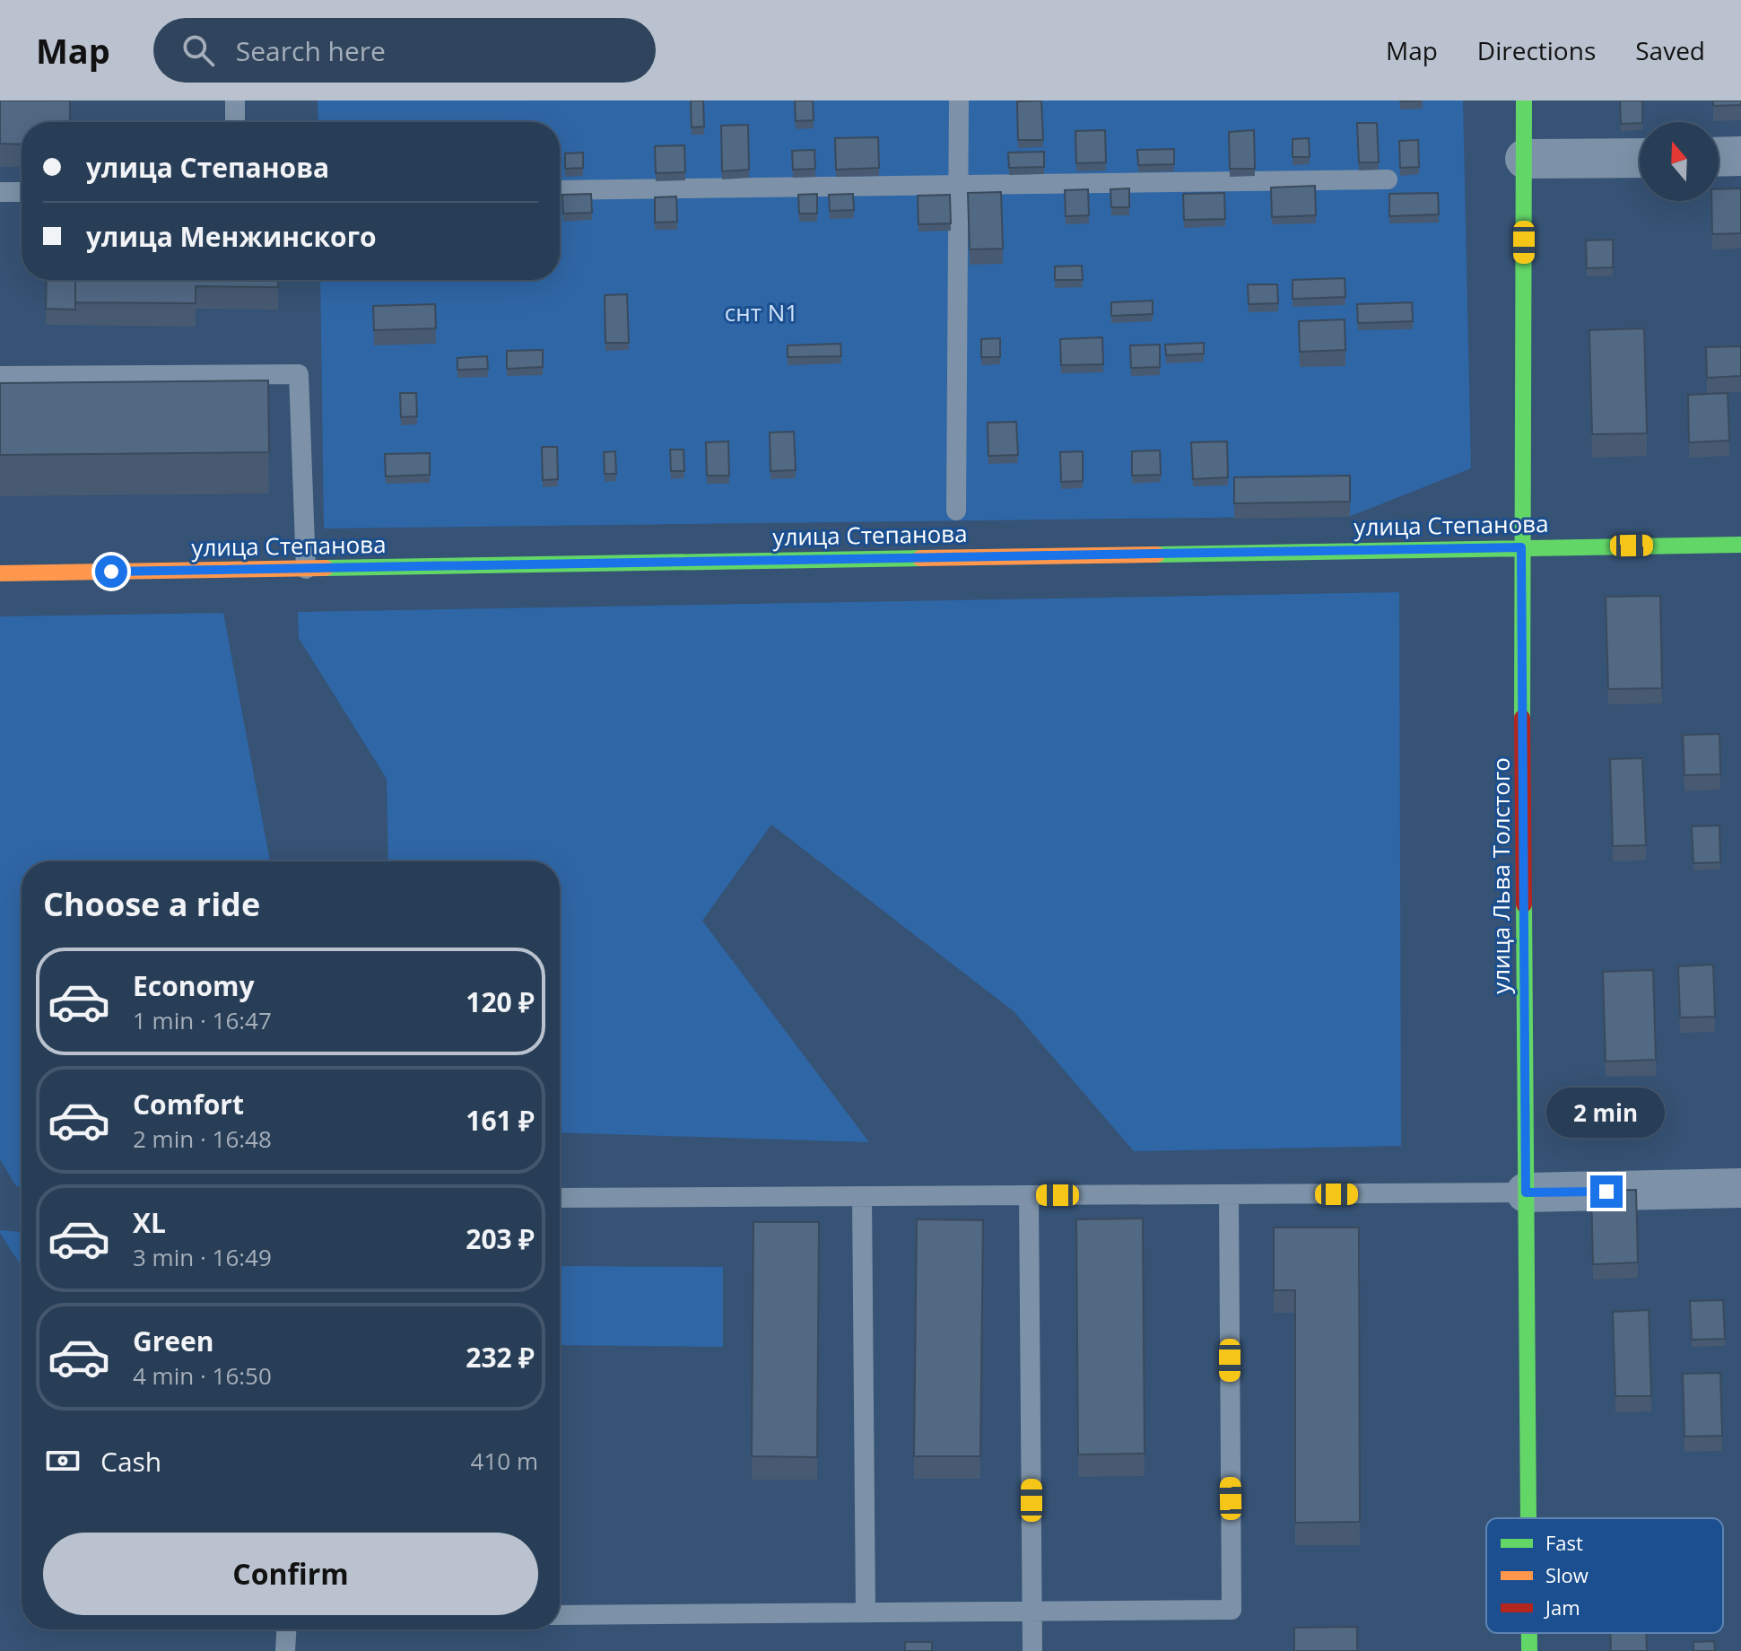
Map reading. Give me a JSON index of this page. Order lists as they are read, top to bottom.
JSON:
{
  "streets": {
    "street": ["улица Степанова", "улица Льва Толстого"]
  },
  "crossings": [
    ["улица Степанова", "улица Льва Толстого"]
  ],
  "parks": ["снт N1"],
  "legend": ["Fast", "Slow", "Jam"],
  "north": "top",
  "page": {
    "header": "Map",
    "search": "Search here",
    "nav": ["Map", "Directions", "Saved"],
    "banner": ["улица Степанова", "улица Менжинского"],
    "heading": "Choose a ride",
    "list": [
      {
        "name": "Economy",
        "note": "1 min · 16:47",
        "value": "120 ₽"
      },
      {
        "name": "Comfort",
        "note": "2 min · 16:48",
        "value": "161 ₽"
      },
      {
        "name": "XL",
        "note": "3 min · 16:49",
        "value": "203 ₽"
      },
      {
        "name": "Green",
        "note": "4 min · 16:50",
        "value": "232 ₽"
      }
    ],
    "bubble": "2 min",
    "pay": ["Cash", "410 m"],
    "buttons": "Confirm"
  }
}
